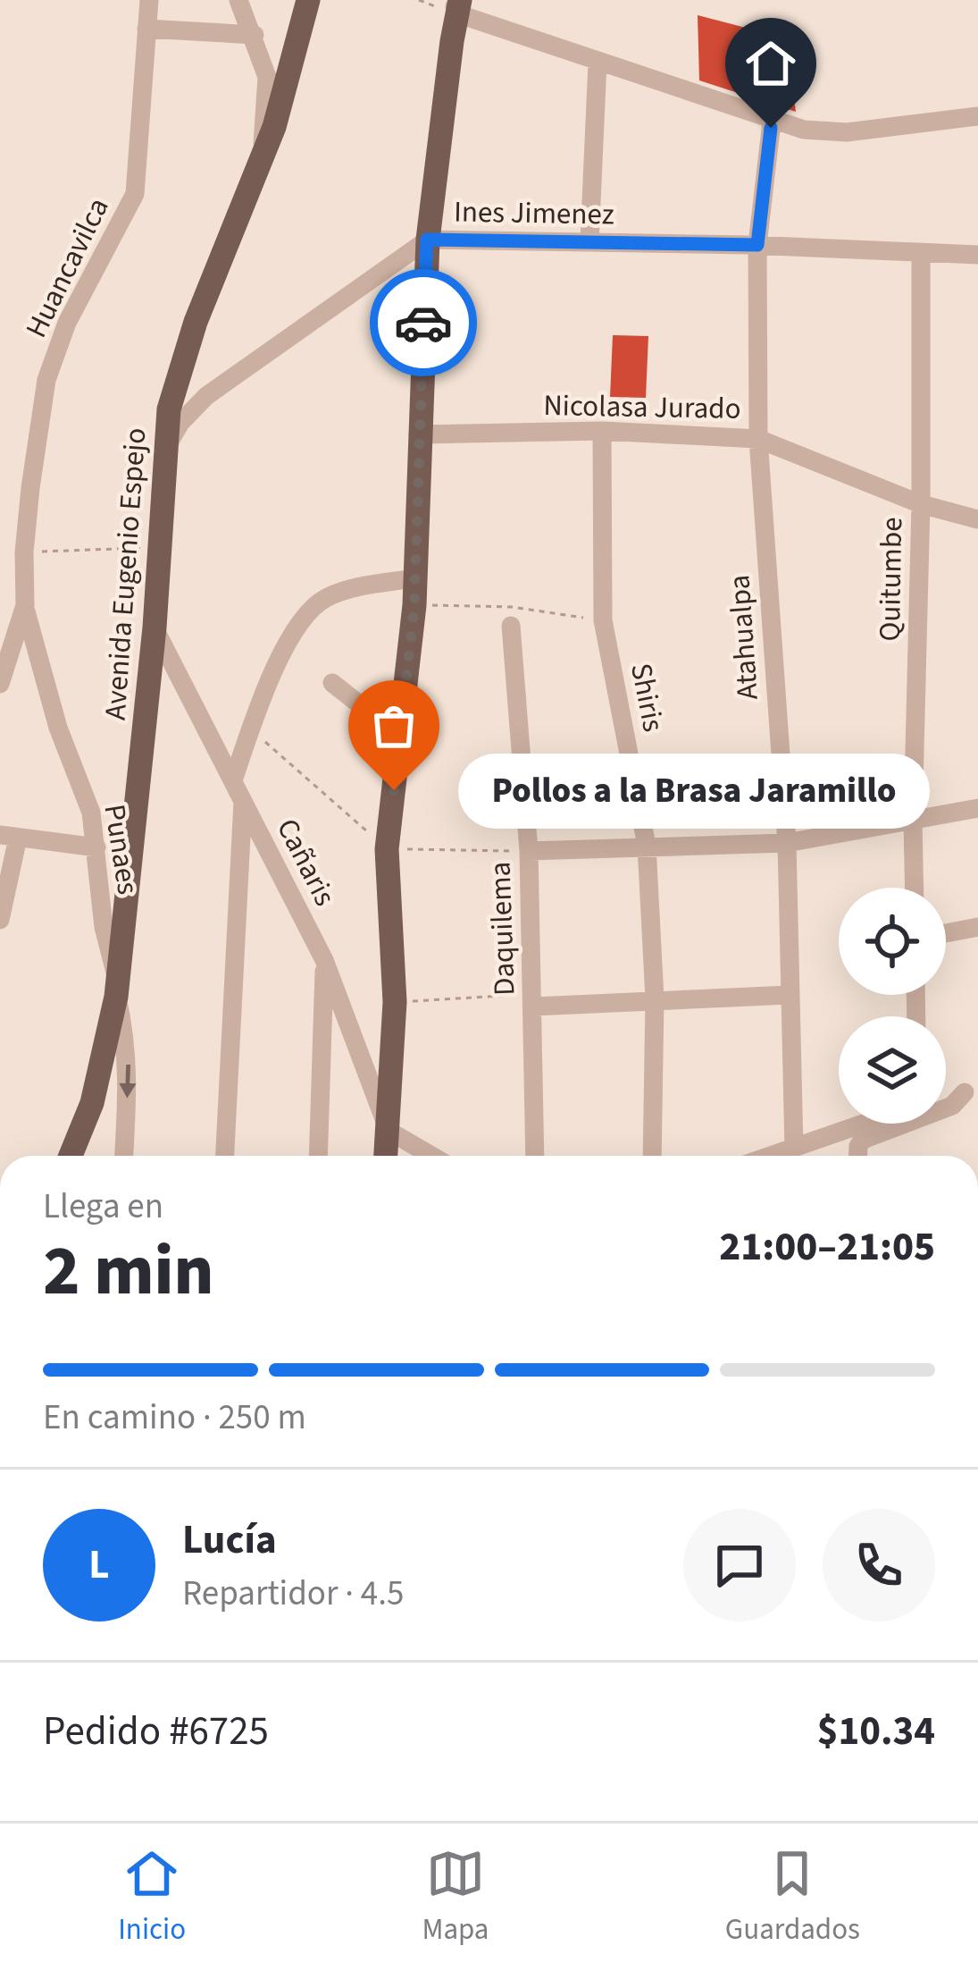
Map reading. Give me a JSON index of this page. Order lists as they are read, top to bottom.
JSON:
{
  "streets": {
    "main road": ["Avenida Eugenio Espejo"],
    "street": [
      "Ines Jimenez",
      "Huancavilca",
      "Nicolasa Jurado",
      "Quitumbe",
      "Atahualpa",
      "Shiris",
      "Punaes",
      "Cañaris",
      "Daquilema"
    ]
  },
  "crossings": [
    ["Ines Jimenez", "Avenida Eugenio Espejo"],
    ["Ines Jimenez", "Quitumbe"],
    ["Ines Jimenez", "Atahualpa"],
    ["Huancavilca", "Punaes"],
    ["Nicolasa Jurado", "Quitumbe"],
    ["Nicolasa Jurado", "Atahualpa"],
    ["Nicolasa Jurado", "Shiris"],
    ["Avenida Eugenio Espejo", "Punaes"],
    ["Avenida Eugenio Espejo", "Cañaris"]
  ],
  "places": ["Pollos a la Brasa Jaramillo"],
  "page": {
    "bubble": "Pollos a la Brasa Jaramillo",
    "heading": ["2 min", "Llega en", "21:00–21:05"],
    "panel": [
      "Lucía",
      "Repartidor · 4.5",
      "Pedido #6725",
      "$10.34"
    ],
    "bar": "En camino · 250 m",
    "round": "L",
    "tabs": ["Inicio", "Mapa", "Guardados"]
  }
}
